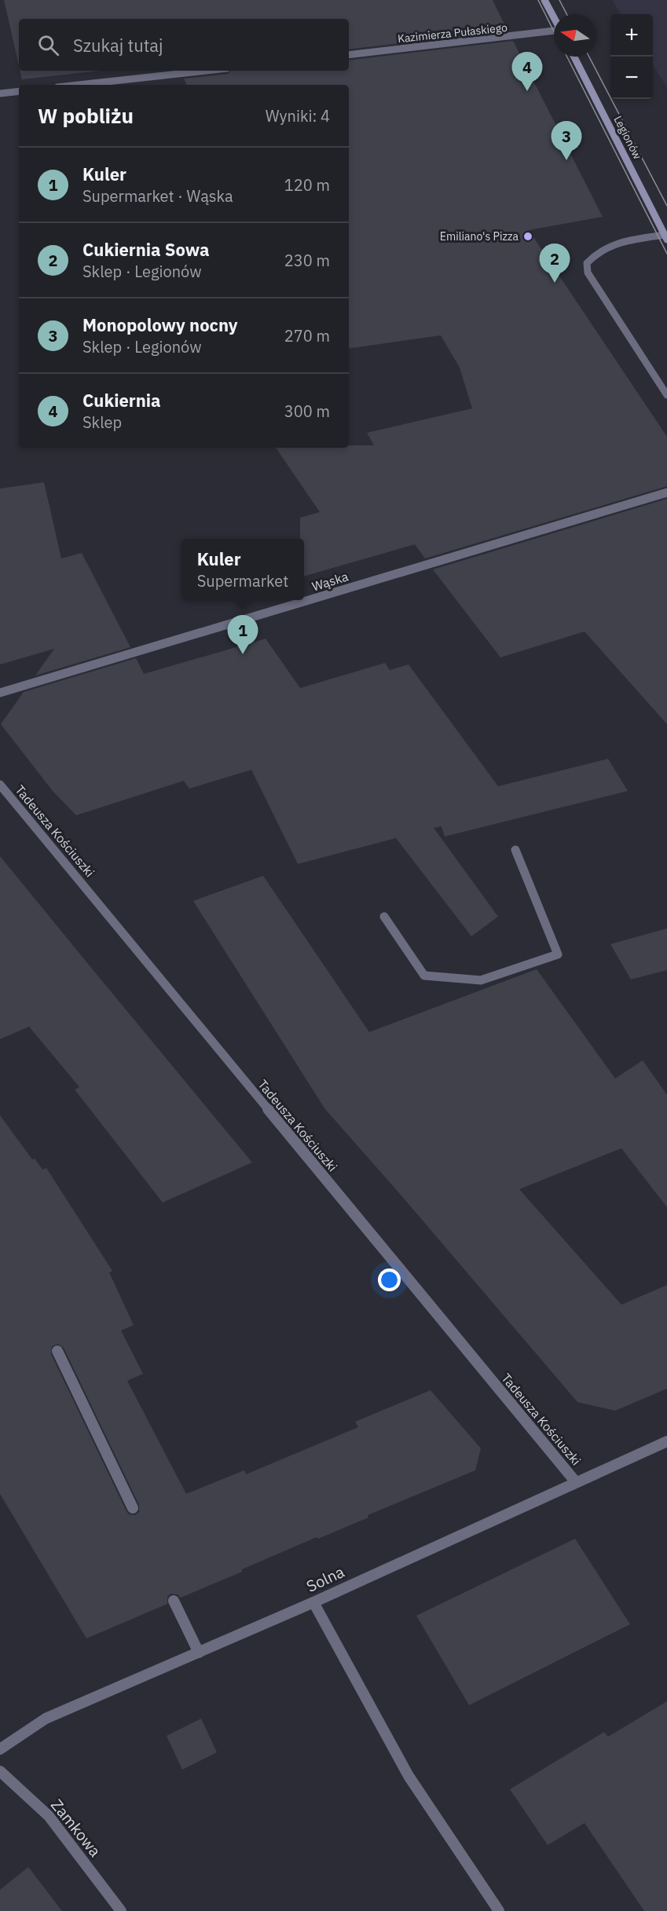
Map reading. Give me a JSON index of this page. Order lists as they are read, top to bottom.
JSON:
{
  "streets": {
    "street": [
      "Kazimierza Pułaskiego",
      "Legionów",
      "Wąska",
      "Tadeusza Kościuszki",
      "Solna",
      "Zamkowa"
    ]
  },
  "crossings": [
    ["Tadeusza Kościuszki", "Solna"]
  ],
  "places": ["Emiliano's Pizza"],
  "north": "left",
  "page": {
    "map_buttons": ["+", "−"],
    "search": "Szukaj tutaj",
    "pins": [
      "4",
      "3",
      "2",
      "1"
    ],
    "heading": ["W pobliżu", "Wyniki: 4"],
    "list": [
      {
        "mark": "1",
        "name": "Kuler",
        "note": "Supermarket · Wąska",
        "value": "120 m"
      },
      {
        "mark": "2",
        "name": "Cukiernia Sowa",
        "note": "Sklep · Legionów",
        "value": "230 m"
      },
      {
        "mark": "3",
        "name": "Monopolowy nocny",
        "note": "Sklep · Legionów",
        "value": "270 m"
      },
      {
        "mark": "4",
        "name": "Cukiernia",
        "note": "Sklep",
        "value": "300 m"
      }
    ],
    "popup": ["Kuler", "Supermarket"]
  }
}
